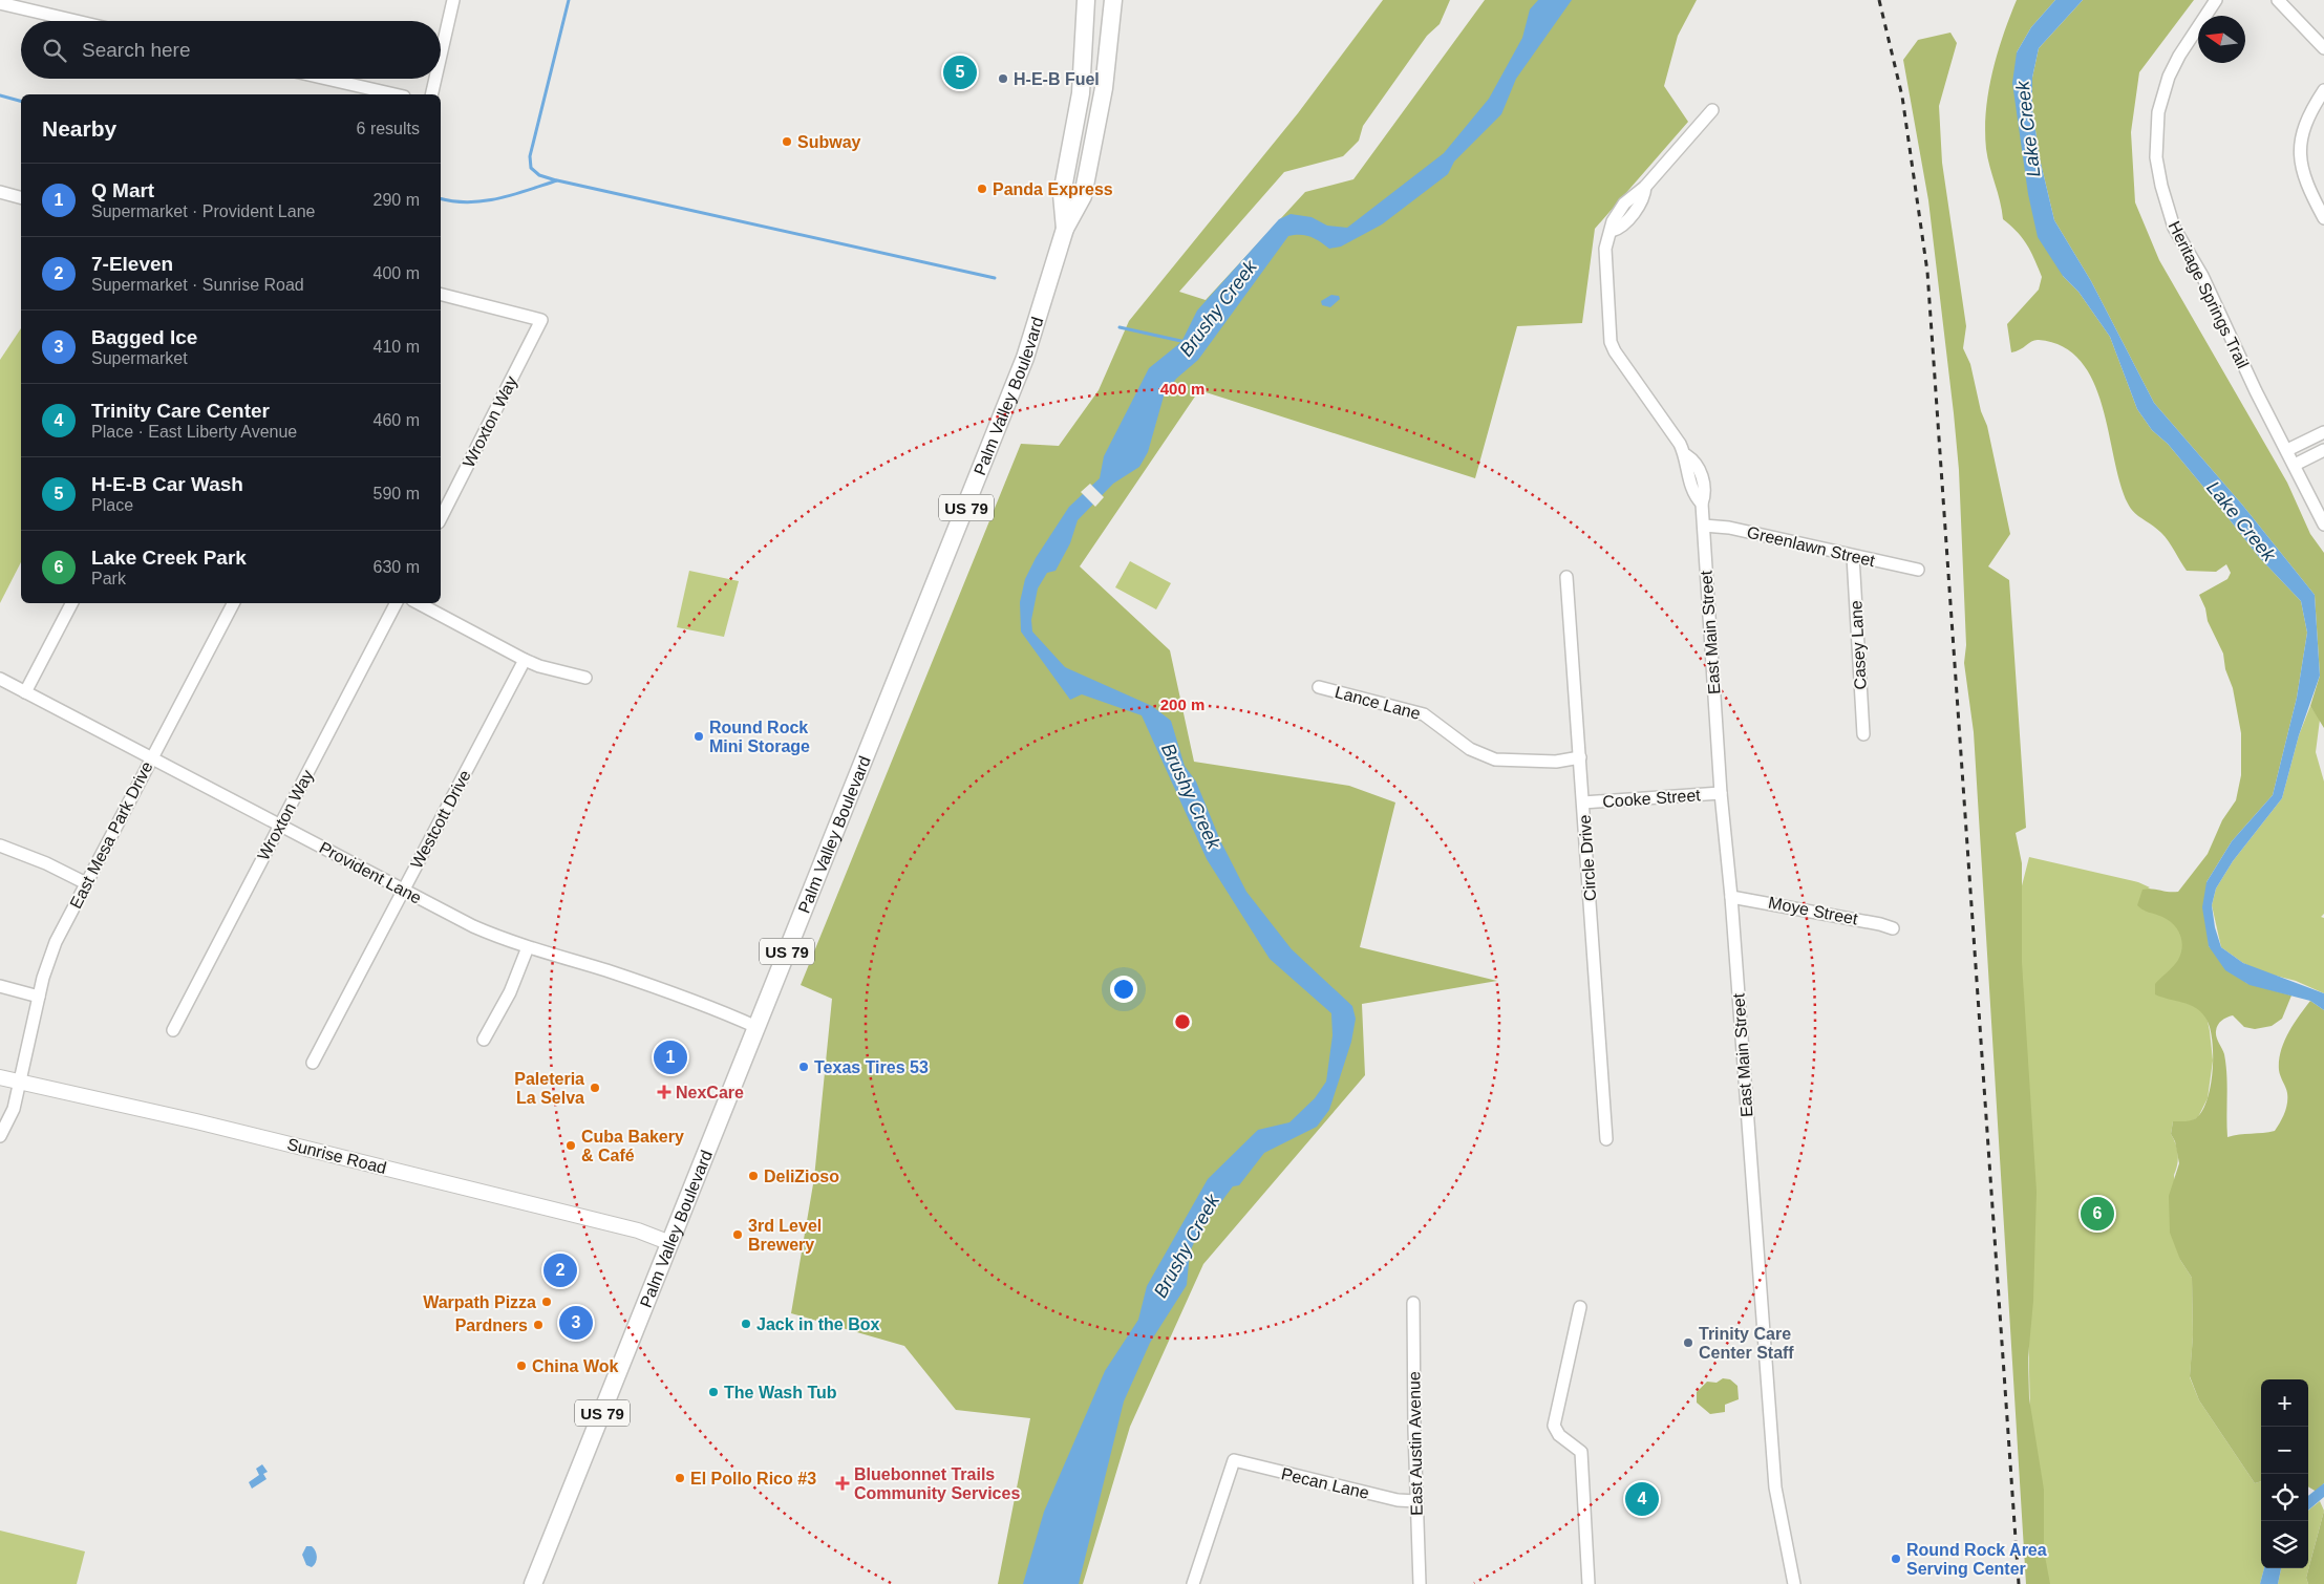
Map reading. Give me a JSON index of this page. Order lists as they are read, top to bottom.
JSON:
{
  "streets": {
    "highway": ["Palm Valley Boulevard", "US 79"],
    "main road": ["Sunrise Road"],
    "street": [
      "Heritage Springs Trail",
      "Wroxton Way",
      "Greenlawn Street",
      "East Main Street",
      "Casey Lane",
      "Lance Lane",
      "Cooke Street",
      "Westcott Drive",
      "East Mesa Park Drive",
      "Circle Drive",
      "Provident Lane",
      "Moye Street",
      "East Austin Avenue",
      "Pecan Lane"
    ]
  },
  "crossings": [
    ["Palm Valley Boulevard", "Provident Lane"],
    ["Palm Valley Boulevard", "Sunrise Road"],
    ["Wroxton Way", "Provident Lane"],
    ["Greenlawn Street", "East Main Street"],
    ["Greenlawn Street", "Casey Lane"],
    ["East Main Street", "Cooke Street"],
    ["East Main Street", "Moye Street"],
    ["Lance Lane", "Circle Drive"],
    ["Cooke Street", "Circle Drive"],
    ["Westcott Drive", "Provident Lane"],
    ["East Mesa Park Drive", "Provident Lane"],
    ["East Mesa Park Drive", "Sunrise Road"],
    ["East Austin Avenue", "Pecan Lane"]
  ],
  "water": ["Lake Creek", "Brushy Creek"],
  "places": {
    "other": [
      "H-E-B Fuel",
      "Subway",
      "Panda Express",
      "Round Rock Mini Storage",
      "Texas Tires 53",
      "Paleteria La Selva",
      "Cuba Bakery & Café",
      "DeliZioso",
      "3rd Level Brewery",
      "Warpath Pizza",
      "Jack in the Box",
      "Pardners",
      "Trinity Care Center Staff",
      "China Wok",
      "The Wash Tub",
      "El Pollo Rico #3",
      "Round Rock Area Serving Center"
    ],
    "health": ["NexCare", "Bluebonnet Trails Community Services"]
  },
  "north": "left",
  "page": {
    "search": "Search here",
    "pins": [
      "5",
      "1",
      "6",
      "2",
      "3",
      "4"
    ],
    "heading": ["Nearby", "6 results"],
    "list": [
      {
        "mark": "1",
        "name": "Q Mart",
        "note": "Supermarket · Provident Lane",
        "value": "290 m"
      },
      {
        "mark": "2",
        "name": "7-Eleven",
        "note": "Supermarket · Sunrise Road",
        "value": "400 m"
      },
      {
        "mark": "3",
        "name": "Bagged Ice",
        "note": "Supermarket",
        "value": "410 m"
      },
      {
        "mark": "4",
        "name": "Trinity Care Center",
        "note": "Place · East Liberty Avenue",
        "value": "460 m"
      },
      {
        "mark": "5",
        "name": "H-E-B Car Wash",
        "note": "Place",
        "value": "590 m"
      },
      {
        "mark": "6",
        "name": "Lake Creek Park",
        "note": "Park",
        "value": "630 m"
      }
    ],
    "map_buttons": ["+", "−"]
  },
  "rings": ["400 m", "200 m"]
}
